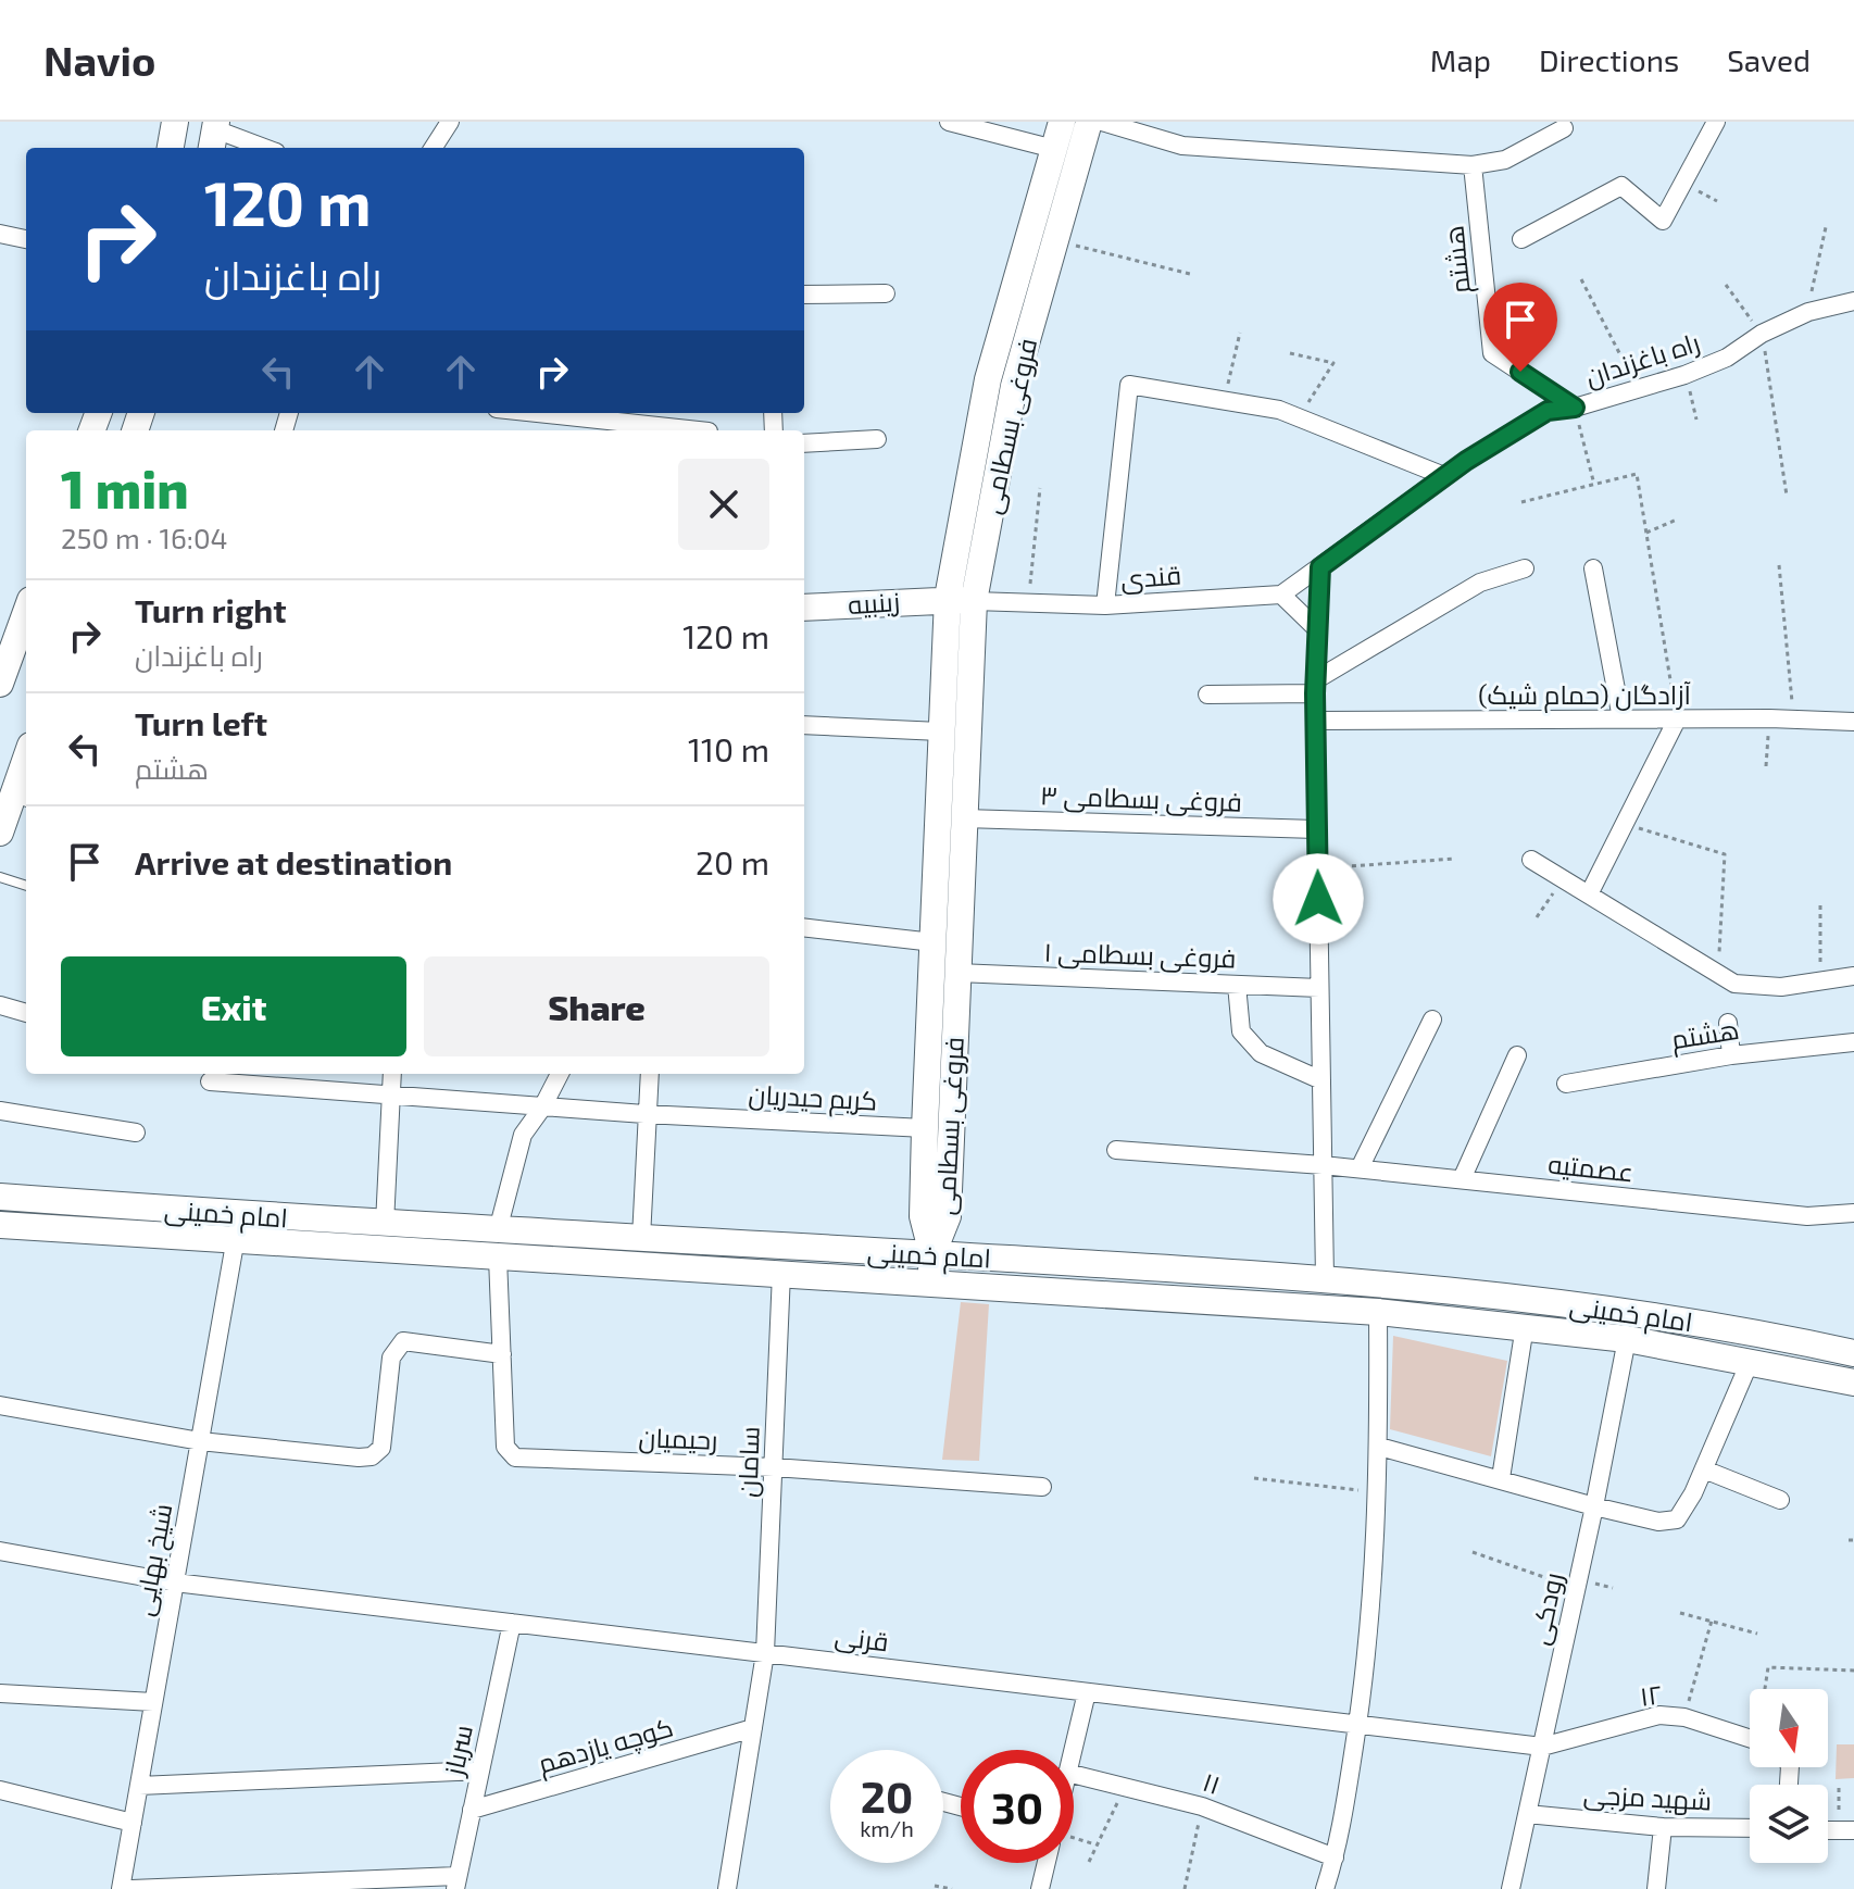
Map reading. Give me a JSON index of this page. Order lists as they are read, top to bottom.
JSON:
{
  "streets": {
    "main road": ["فروغی بسطامی", "زینبیه", "امام خمینی"],
    "street": [
      "هشتم",
      "راه باغزندان",
      "قندی",
      "آزادگان (حمام شیک)",
      "فروغی بسطامی ۳",
      "فروغی بسطامی ۱",
      "کریم حیدریان",
      "عصمتیه",
      "رحیمیان",
      "سامان",
      "شیخ بهایی",
      "رودکی",
      "قرنی",
      "۱۲",
      "کوچه یازدهم",
      "سرباز",
      "۱۱",
      "شهید مزجی"
    ]
  },
  "crossings": [
    ["هشتم", "راه باغزندان"],
    ["راه باغزندان", "قندی"],
    ["فروغی بسطامی", "قندی"],
    ["فروغی بسطامی", "زینبیه"],
    ["فروغی بسطامی", "فروغی بسطامی ۳"],
    ["فروغی بسطامی", "فروغی بسطامی ۱"],
    ["فروغی بسطامی", "کریم حیدریان"],
    ["فروغی بسطامی", "امام خمینی"],
    ["قندی", "زینبیه"],
    ["امام خمینی", "رحیمیان"],
    ["امام خمینی", "سامان"],
    ["امام خمینی", "شیخ بهایی"],
    ["امام خمینی", "رودکی"],
    ["رحیمیان", "سامان"],
    ["سامان", "قرنی"],
    ["سامان", "کوچه یازدهم"],
    ["شیخ بهایی", "قرنی"],
    ["رودکی", "قرنی"],
    ["رودکی", "۱۲"],
    ["رودکی", "شهید مزجی"],
    ["قرنی", "۱۲"],
    ["قرنی", "سرباز"],
    ["کوچه یازدهم", "سرباز"]
  ],
  "north": "bottom",
  "page": {
    "header": "Navio",
    "nav": ["Map", "Directions", "Saved"],
    "turn": ["120 m", "راه باغزندان"],
    "heading": ["1 min", "250 m · 16:04"],
    "list": [
      {
        "name": "Turn right",
        "note": "راه باغزندان",
        "value": "120 m"
      },
      {
        "name": "Turn left",
        "note": "هشتم",
        "value": "110 m"
      },
      {
        "name": "Arrive at destination",
        "value": "20 m"
      }
    ],
    "buttons": ["Exit", "Share"],
    "speed": "20 km/h",
    "limit": "30"
  }
}
